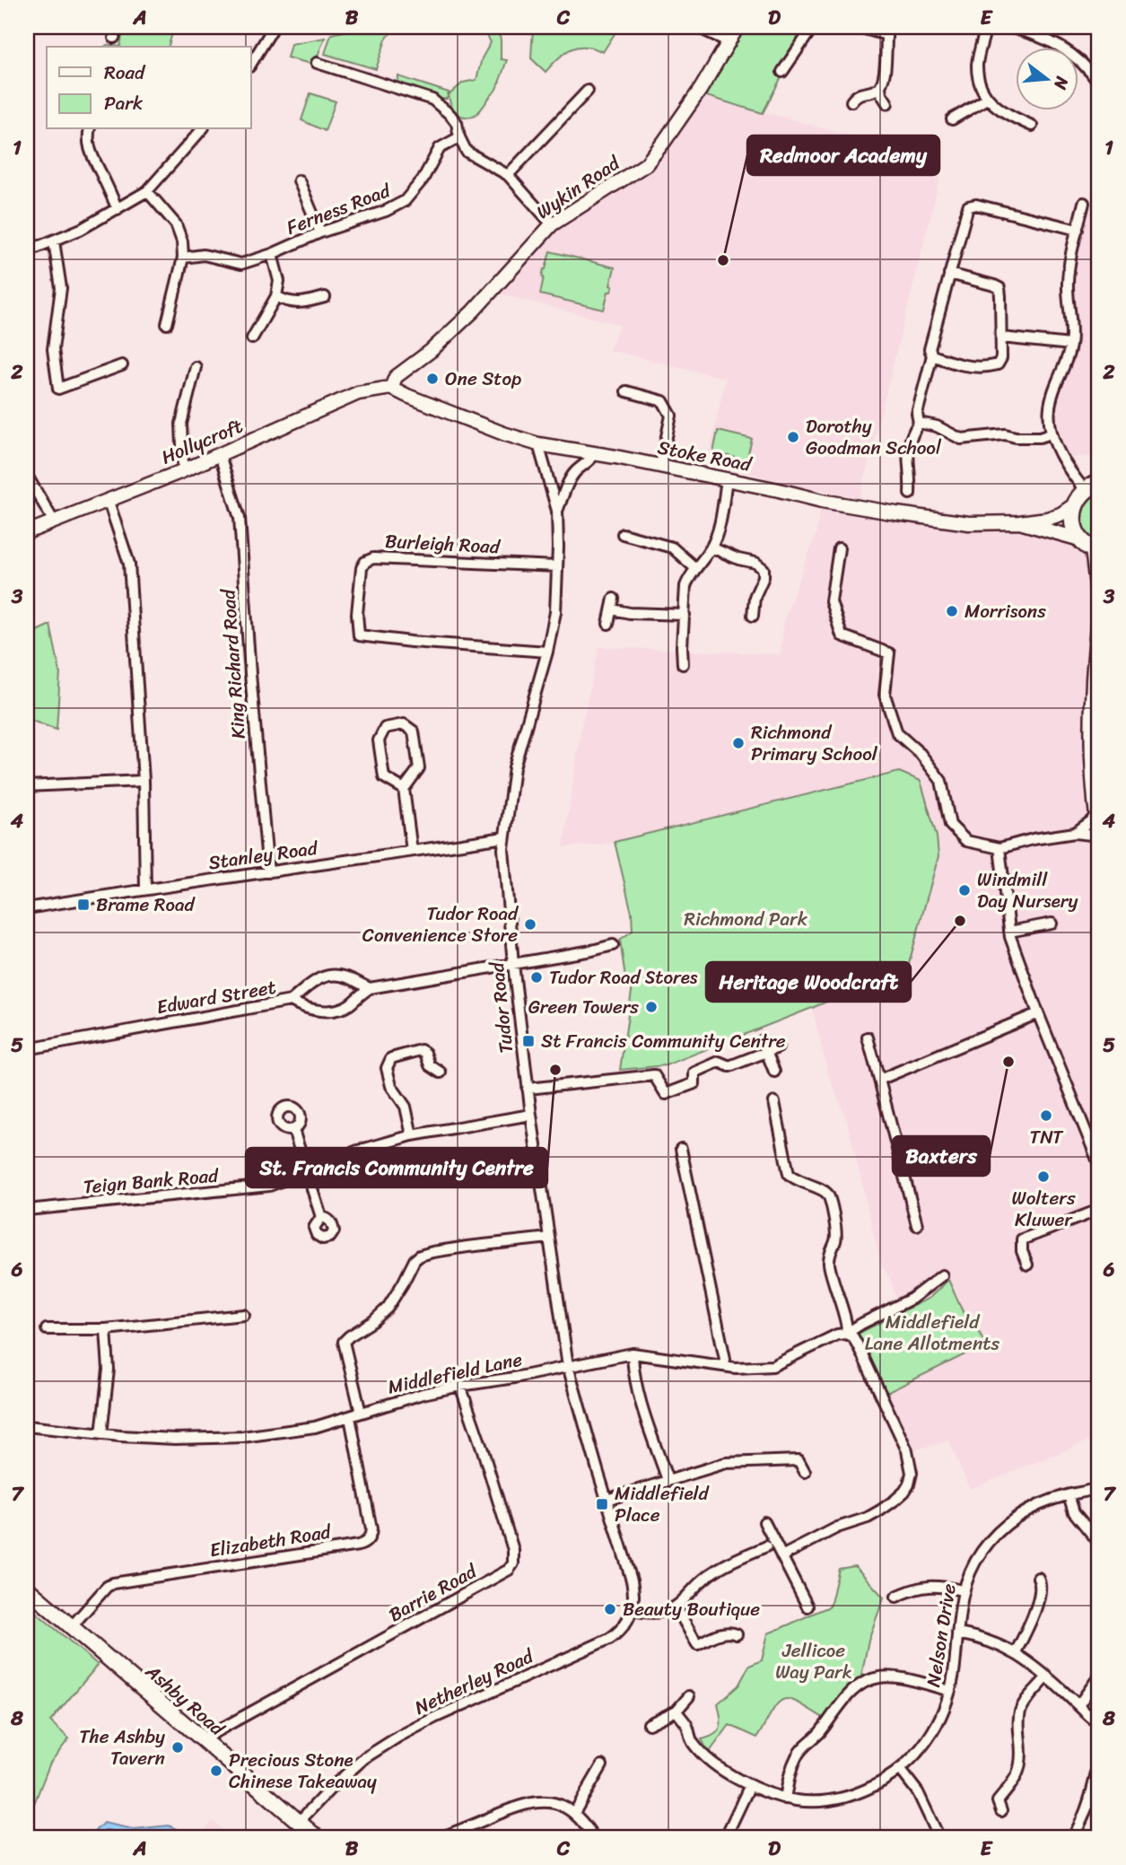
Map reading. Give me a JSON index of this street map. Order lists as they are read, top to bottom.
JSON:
{
  "streets": {
    "main road": ["Ashby Road"],
    "street": [
      "Wykin Road",
      "Ferness Road",
      "Hollycroft",
      "Stoke Road",
      "Burleigh Road",
      "King Richard Road",
      "Stanley Road",
      "Edward Street",
      "Tudor Road",
      "Teign Bank Road",
      "Middlefield Lane",
      "Elizabeth Road",
      "Barrie Road",
      "Nelson Drive",
      "Netherley Road"
    ]
  },
  "crossings": [
    ["Wykin Road", "Hollycroft"],
    ["Wykin Road", "Stoke Road"],
    ["Hollycroft", "Stoke Road"],
    ["Hollycroft", "King Richard Road"],
    ["Stoke Road", "Tudor Road"],
    ["Burleigh Road", "Tudor Road"],
    ["King Richard Road", "Stanley Road"],
    ["Stanley Road", "Tudor Road"],
    ["Tudor Road", "Teign Bank Road"],
    ["Tudor Road", "Middlefield Lane"],
    ["Tudor Road", "Netherley Road"],
    ["Middlefield Lane", "Elizabeth Road"],
    ["Middlefield Lane", "Barrie Road"],
    ["Elizabeth Road", "Ashby Road"],
    ["Barrie Road", "Ashby Road"],
    ["Netherley Road", "Ashby Road"]
  ],
  "parks": ["Richmond Park", "Middlefield Lane Allotments", "Jellicoe Way Park"],
  "places": {
    "other": [
      "Redmoor Academy",
      "One Stop",
      "Dorothy Goodman School",
      "Morrisons",
      "Richmond Primary School",
      "Windmill Day Nursery",
      "Heritage Woodcraft",
      "Tudor Road Convenience Store",
      "Tudor Road Stores",
      "Green Towers",
      "Baxters",
      "St. Francis Community Centre",
      "TNT",
      "Wolters Kluwer",
      "Beauty Boutique",
      "The Ashby Tavern",
      "Precious Stone Chinese Takeaway"
    ],
    "transit": ["Brame Road", "St Francis Community Centre", "Middlefield Place"]
  },
  "legend": ["Road", "Park"],
  "north": "right",
  "grid": {
    "columns": [
      "A",
      "B",
      "C",
      "D",
      "E"
    ],
    "rows": [
      "1",
      "2",
      "3",
      "4",
      "5",
      "6",
      "7",
      "8"
    ]
  }
}
